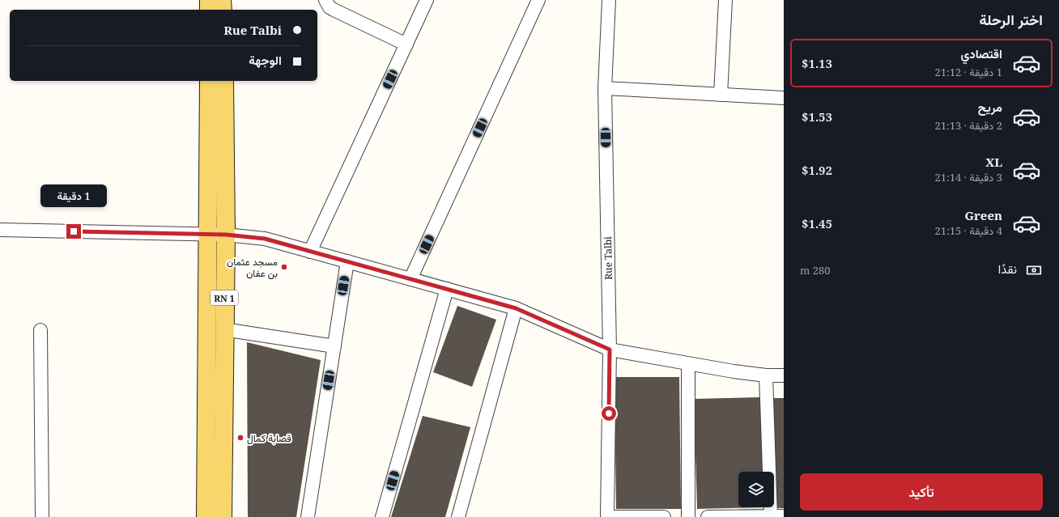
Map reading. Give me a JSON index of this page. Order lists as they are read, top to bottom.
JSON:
{
  "streets": {
    "main road": ["RN 1"],
    "street": ["Rue Talbi"]
  },
  "places": ["مسجد عثمان بن عفان", "قصابة كمال"],
  "page": {
    "heading": "اختر الرحلة",
    "banner": ["Rue Talbi", "الوجهة"],
    "list": [
      {
        "name": "اقتصادي",
        "note": "1 دقيقة · 21:12",
        "value": "$1.13"
      },
      {
        "name": "مريح",
        "note": "2 دقيقة · 21:13",
        "value": "$1.53"
      },
      {
        "name": "XL",
        "note": "3 دقيقة · 21:14",
        "value": "$1.92"
      },
      {
        "name": "Green",
        "note": "4 دقيقة · 21:15",
        "value": "$1.45"
      }
    ],
    "bubble": "1 دقيقة",
    "pay": ["نقدًا", "280 m"],
    "buttons": "تأكيد"
  }
}
